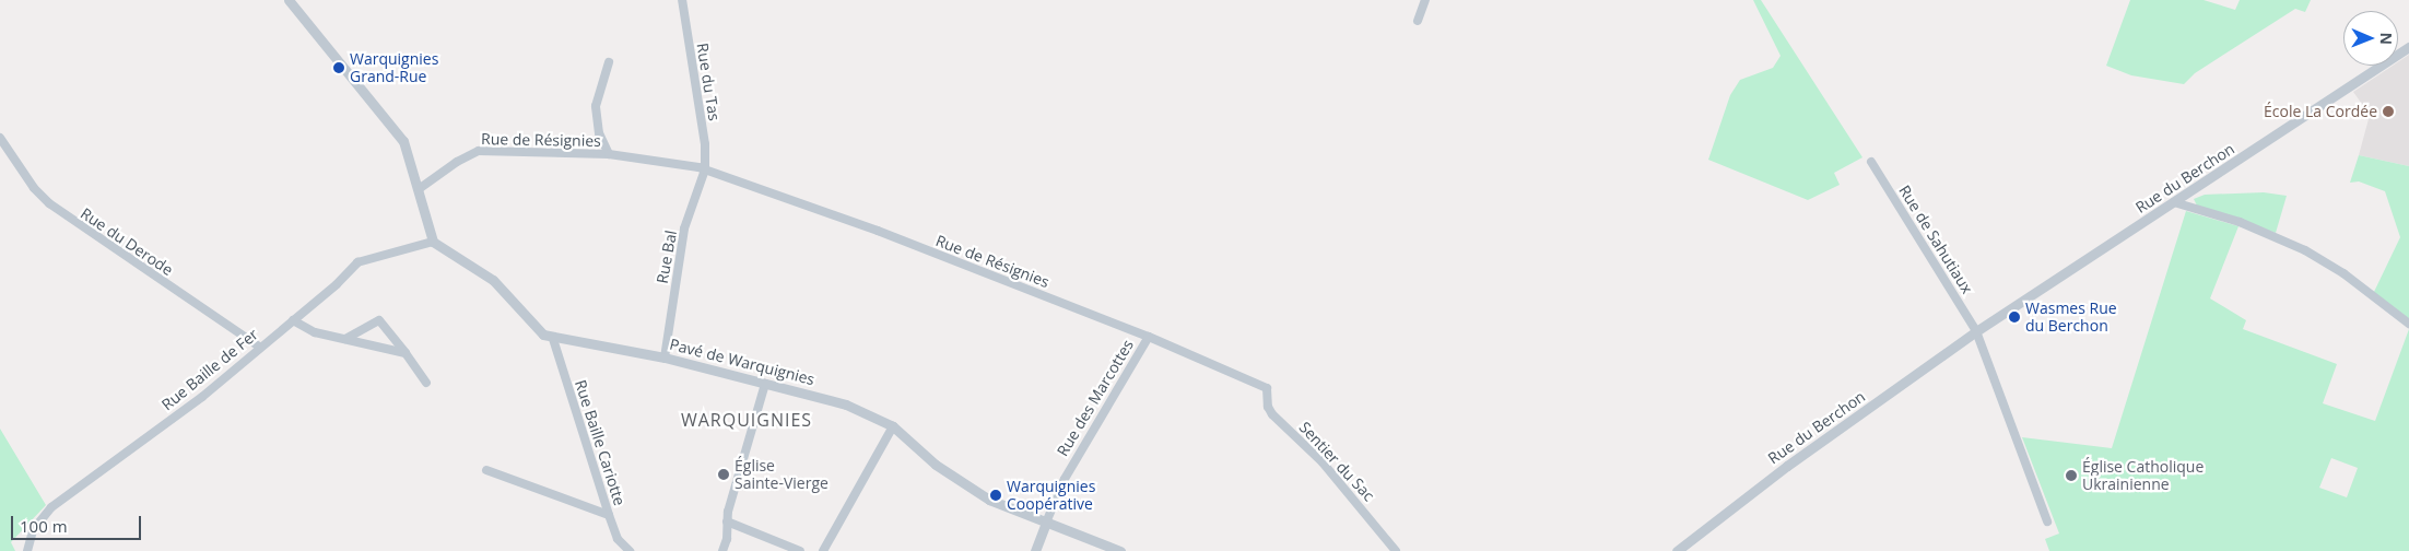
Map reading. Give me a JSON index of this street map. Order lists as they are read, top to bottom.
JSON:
{
  "streets": {
    "street": [
      "Rue du Tas",
      "Rue de Résignies",
      "Rue du Berchon",
      "Rue de Sahutiaux",
      "Rue du Derode",
      "Rue Bal",
      "Pavé de Warquignies",
      "Rue Baille de Fer",
      "Rue des Marcottes",
      "Rue Baille Cariotte",
      "Sentier du Sac"
    ]
  },
  "crossings": [
    ["Rue du Tas", "Rue de Résignies"],
    ["Rue du Tas", "Rue Bal"],
    ["Rue de Résignies", "Rue Bal"],
    ["Rue de Résignies", "Rue des Marcottes"],
    ["Rue de Résignies", "Sentier du Sac"],
    ["Rue du Berchon", "Rue de Sahutiaux"],
    ["Rue du Derode", "Rue Baille de Fer"],
    ["Rue Bal", "Pavé de Warquignies"],
    ["Pavé de Warquignies", "Rue Baille de Fer"],
    ["Pavé de Warquignies", "Rue des Marcottes"],
    ["Pavé de Warquignies", "Rue Baille Cariotte"]
  ],
  "districts": ["WARQUIGNIES"],
  "places": [
    "Warquignies Grand-Rue",
    "École La Cordée",
    "Wasmes Rue du Berchon",
    "Église Sainte-Vierge",
    "Église Catholique Ukrainienne",
    "Warquignies Coopérative"
  ],
  "scale_bar": "100 m",
  "north": "right"
}
